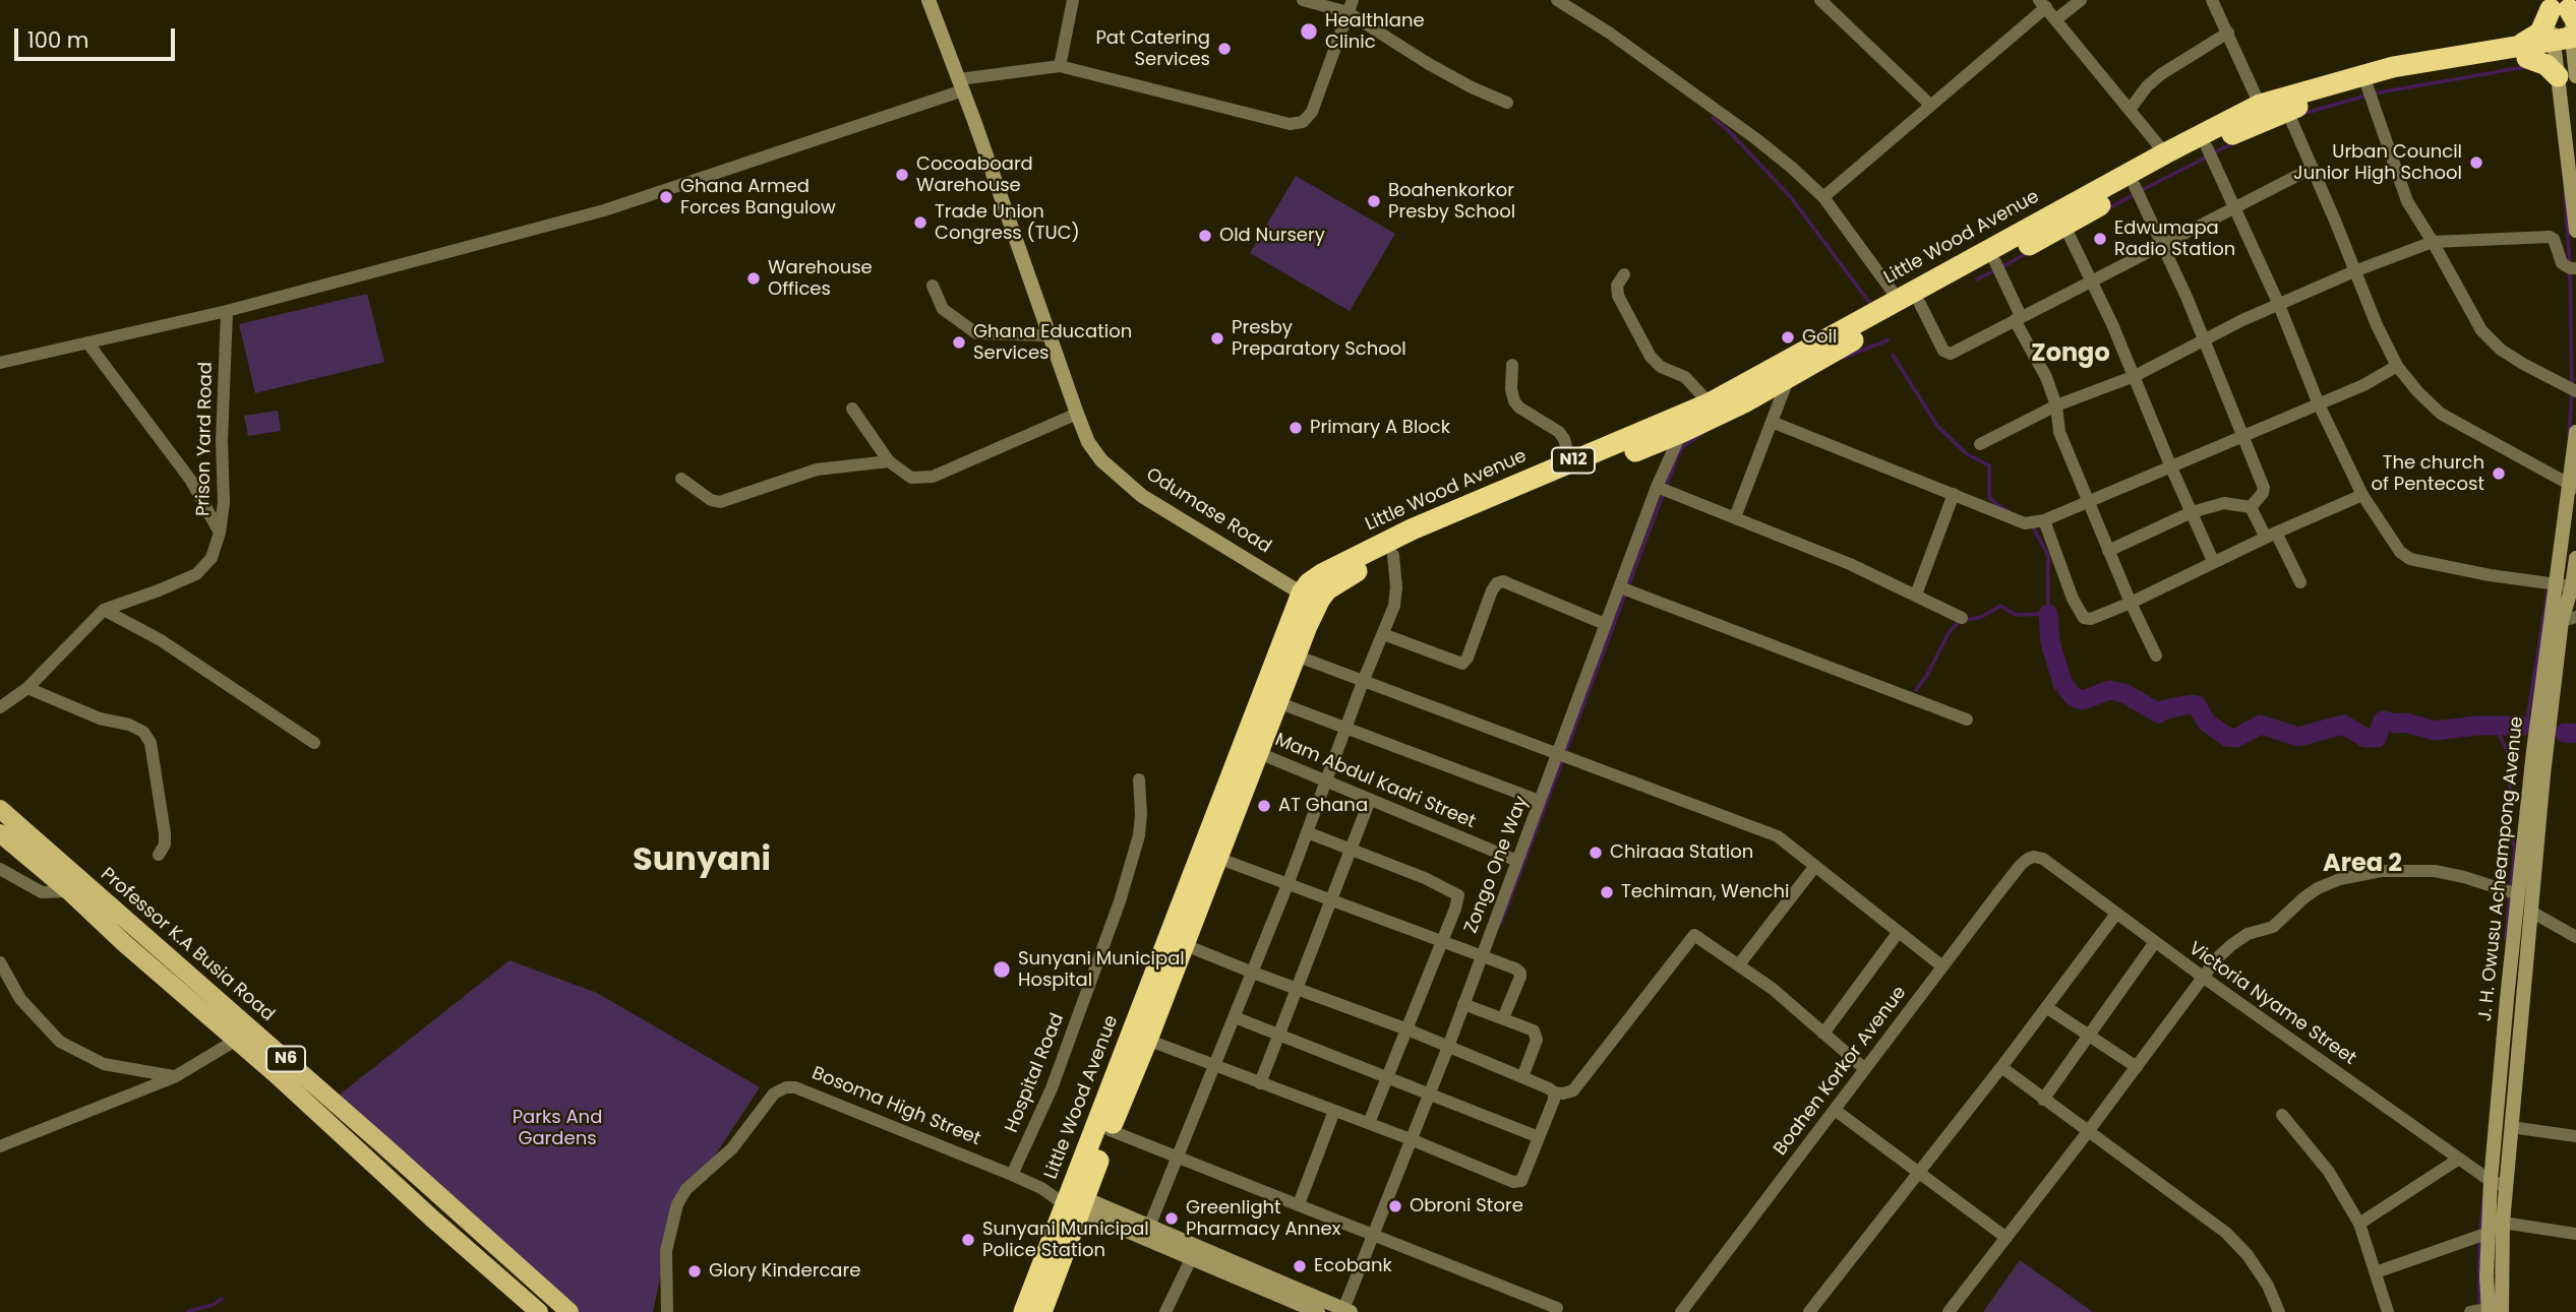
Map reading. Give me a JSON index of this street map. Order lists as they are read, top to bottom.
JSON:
{
  "streets": {
    "highway": ["Little Wood Avenue", "N12"],
    "main road": ["Professor K.A Busia Road", "N6"],
    "street": [
      "Prison Yard Road",
      "Odumase Road",
      "Mam Abdul Kadri Street",
      "Zongo One Way",
      "J. H. Owusu Acheampong Avenue",
      "Victoria Nyame Street",
      "Boahen Korkor Avenue",
      "Hospital Road",
      "Bosoma High Street"
    ]
  },
  "crossings": [
    ["Little Wood Avenue", "Odumase Road"],
    ["Little Wood Avenue", "Mam Abdul Kadri Street"],
    ["Little Wood Avenue", "Zongo One Way"],
    ["Little Wood Avenue", "Bosoma High Street"],
    ["Mam Abdul Kadri Street", "Zongo One Way"],
    ["Zongo One Way", "Bosoma High Street"],
    ["J. H. Owusu Acheampong Avenue", "Victoria Nyame Street"],
    ["Victoria Nyame Street", "Boahen Korkor Avenue"],
    ["Hospital Road", "Bosoma High Street"]
  ],
  "districts": ["Zongo", "Sunyani", "Area 2"],
  "parks": ["Parks And Gardens"],
  "places": [
    "Healthlane Clinic",
    "Pat Catering Services",
    "Urban Council Junior High School",
    "Cocoaboard Warehouse",
    "Ghana Armed Forces Bangulow",
    "Boahenkorkor Presby School",
    "Trade Union Congress (TUC)",
    "Old Nursery",
    "Edwumapa Radio Station",
    "Warehouse Offices",
    "Goil",
    "Presby Preparatory School",
    "Ghana Education Services",
    "Primary A Block",
    "The church of Pentecost",
    "AT Ghana",
    "Chiraaa Station",
    "Techiman, Wenchi",
    "Sunyani Municipal Hospital",
    "Obroni Store",
    "Greenlight Pharmacy Annex",
    "Sunyani Municipal Police Station",
    "Ecobank",
    "Glory Kindercare"
  ],
  "scale_bar": "100 m"
}
